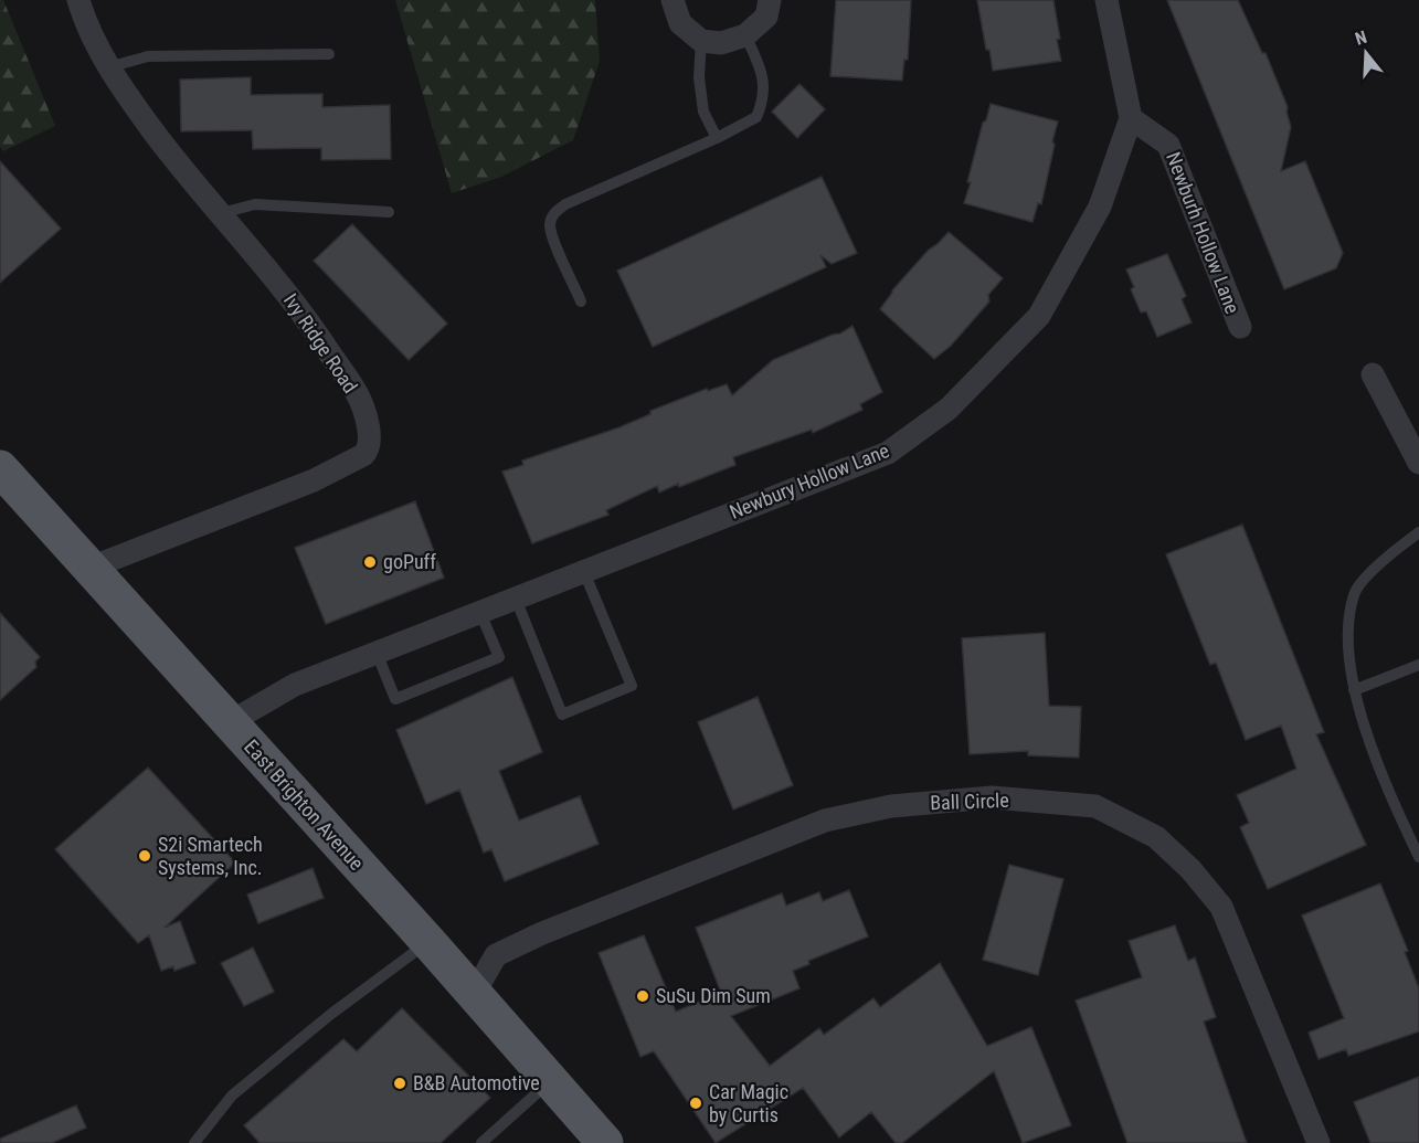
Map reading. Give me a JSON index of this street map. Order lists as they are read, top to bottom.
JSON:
{
  "streets": {
    "main road": ["East Brighton Avenue"],
    "street": [
      "Newburh Hollow Lane",
      "Ivy Ridge Road",
      "Newbury Hollow Lane",
      "Ball Circle"
    ]
  },
  "crossings": [
    ["Newburh Hollow Lane", "Newbury Hollow Lane"],
    ["Ivy Ridge Road", "East Brighton Avenue"],
    ["Newbury Hollow Lane", "East Brighton Avenue"],
    ["Ball Circle", "East Brighton Avenue"]
  ],
  "places": [
    "goPuff",
    "S2i Smartech Systems, Inc.",
    "SuSu Dim Sum",
    "B&B Automotive",
    "Car Magic by Curtis"
  ],
  "north": "top"
}
